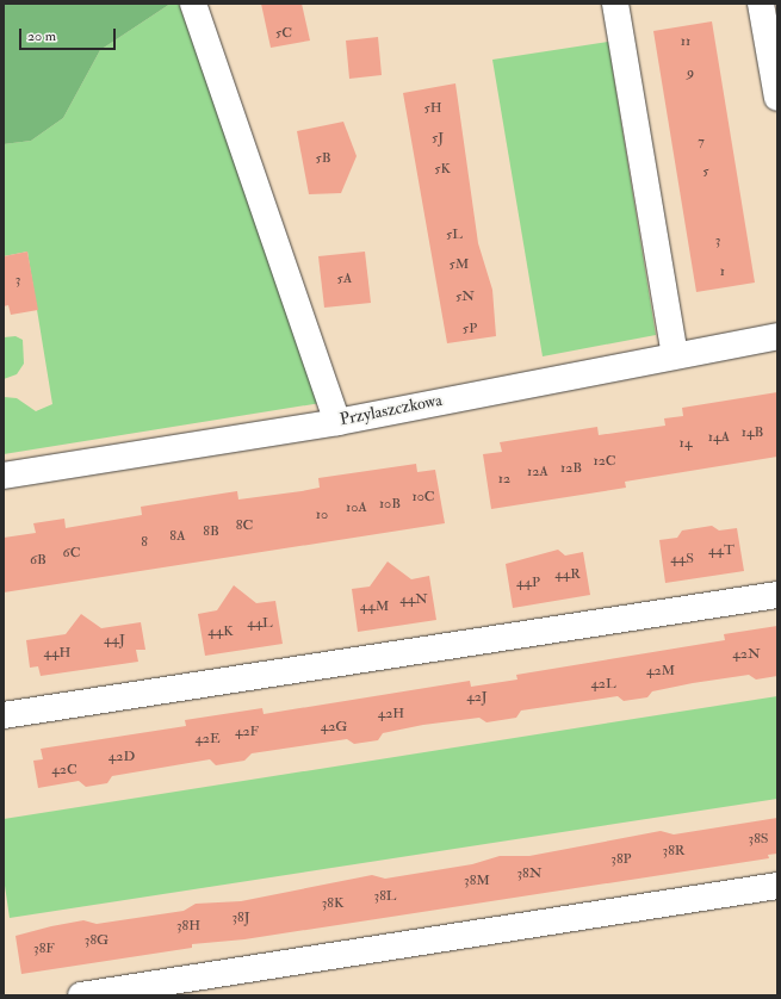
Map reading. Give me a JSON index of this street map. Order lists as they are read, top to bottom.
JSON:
{
  "streets": {
    "street": ["Przylaszczkowa"]
  },
  "house_numbers": [
    "5C",
    "11",
    "9",
    "5H",
    "5J",
    "7",
    "5B",
    "5K",
    "5",
    "5L",
    "3",
    "5M",
    "1",
    "5A",
    "3",
    "5N",
    "5P",
    "14B",
    "14A",
    "14",
    "12C",
    "12B",
    "12A",
    "12",
    "10C",
    "10B",
    "10A",
    "10",
    "8C",
    "8B",
    "8A",
    "8",
    "44T",
    "6C",
    "44S",
    "6B",
    "44R",
    "44P",
    "44N",
    "44M",
    "44L",
    "44K",
    "44J",
    "44H",
    "42N",
    "42M",
    "42L",
    "42J",
    "42H",
    "42G",
    "42F",
    "42E",
    "42D",
    "42C",
    "38S",
    "38R",
    "38P",
    "38N",
    "38M",
    "38L",
    "38K",
    "38J",
    "38H",
    "38G",
    "38F"
  ],
  "scale_bar": "20 m"
}
